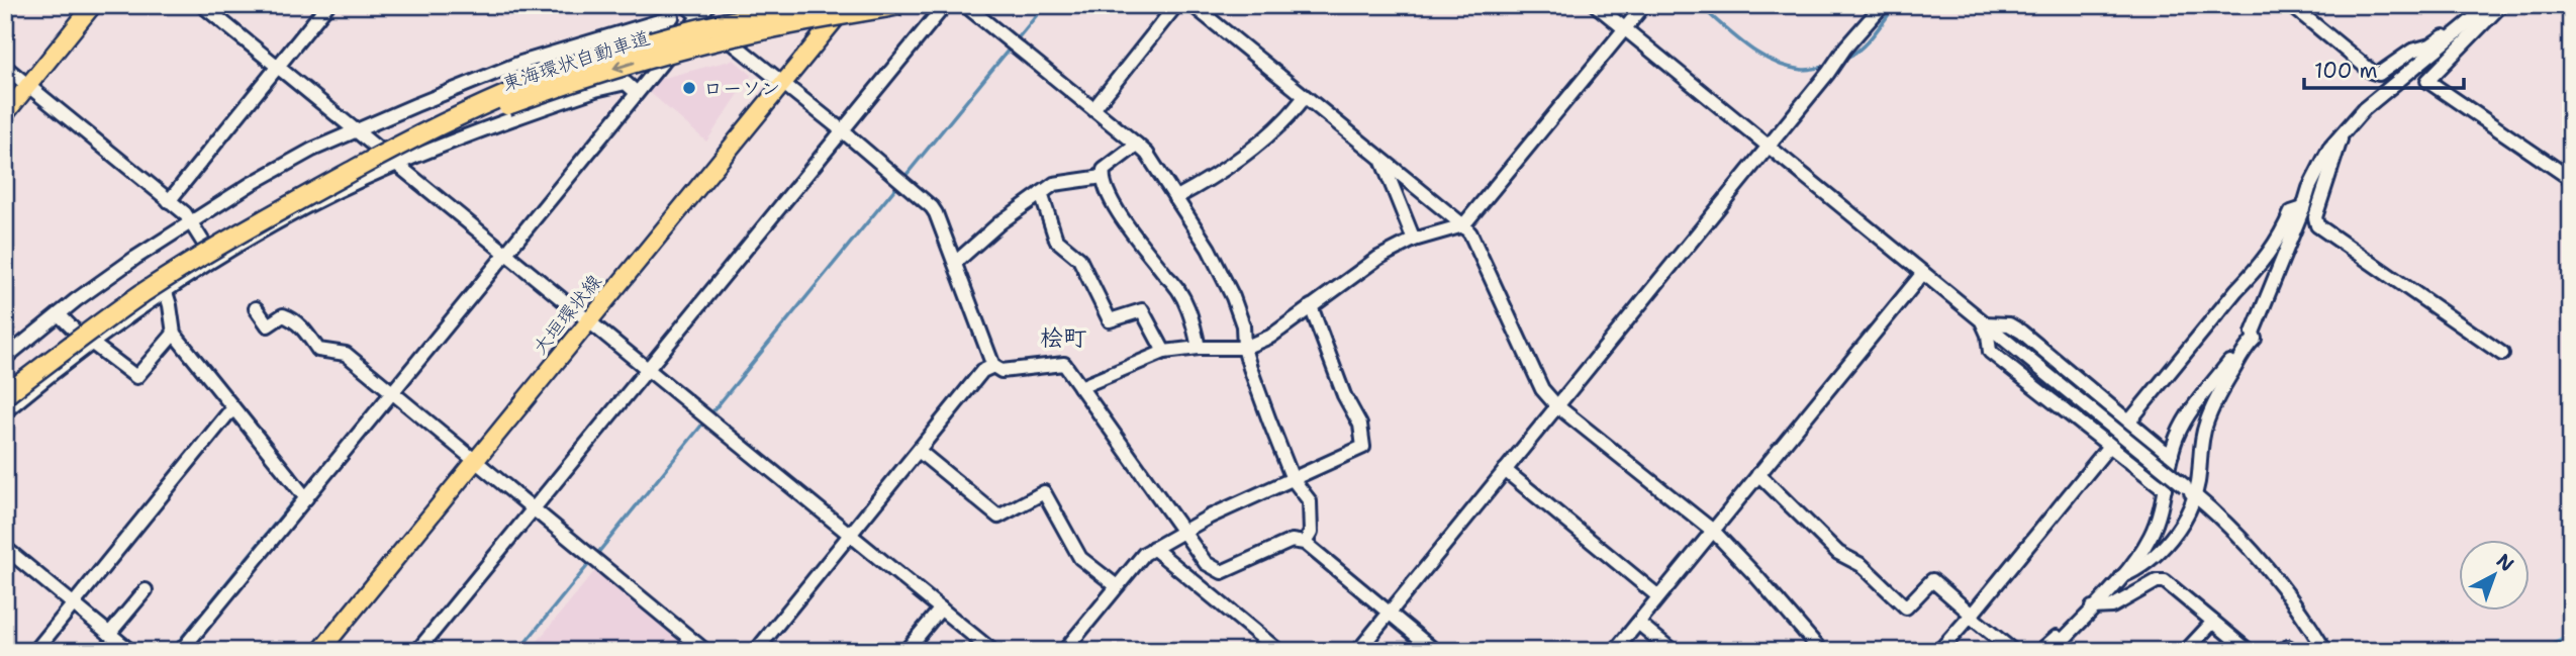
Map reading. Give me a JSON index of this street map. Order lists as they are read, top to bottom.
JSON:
{
  "streets": {
    "highway": ["東海環状自動車道"],
    "main road": ["大垣環状線"]
  },
  "districts": ["桧町"],
  "places": ["ローソン"],
  "scale_bar": "100 m",
  "north": "top right"
}
